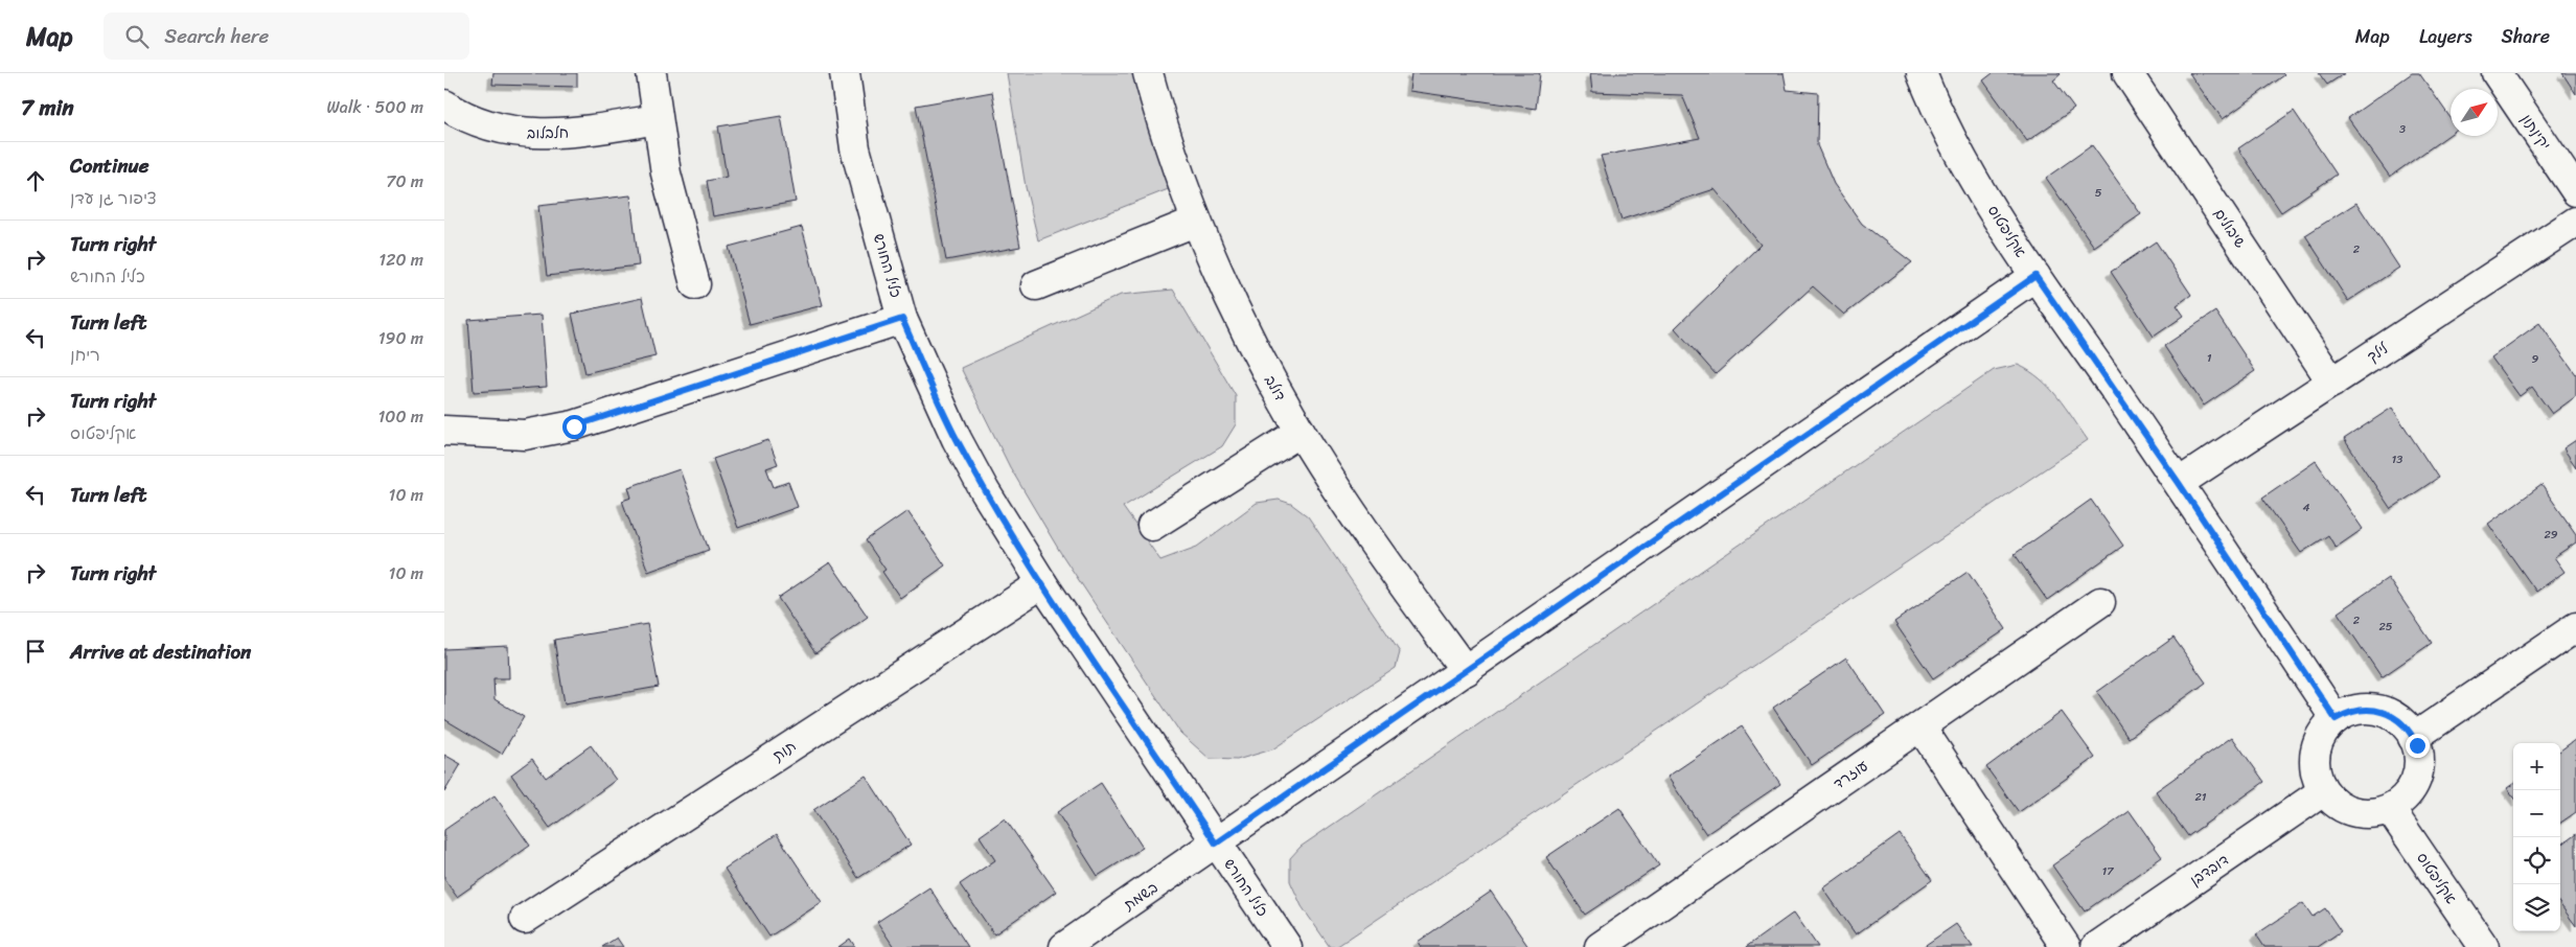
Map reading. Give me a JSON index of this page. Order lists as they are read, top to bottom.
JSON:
{
  "streets": {
    "street": [
      "יקינתון",
      "חלבלוב",
      "שיבולים",
      "אקליפטוס",
      "כליל החורש",
      "לילך",
      "דולב",
      "תות",
      "עוזרד",
      "דובדבן",
      "בשמת"
    ]
  },
  "crossings": [
    ["שיבולים", "לילך"],
    ["אקליפטוס", "לילך"],
    ["אקליפטוס", "דובדבן"],
    ["אקליפטוס", "בשמת"],
    ["כליל החורש", "תות"],
    ["כליל החורש", "בשמת"],
    ["דולב", "בשמת"]
  ],
  "house_numbers": [
    "3",
    "5",
    "2",
    "1",
    "9",
    "13",
    "4",
    "29",
    "2",
    "25",
    "21",
    "17"
  ],
  "north": "top right",
  "page": {
    "header": "Map",
    "search": "Search here",
    "nav": ["Map", "Layers", "Share"],
    "heading": ["7 min", "Walk · 500 m"],
    "list": [
      ["Continue", "ציפור גן עדן", "70 m"],
      ["Turn right", "כליל החורש", "120 m"],
      ["Turn left", "ריחן", "190 m"],
      ["Turn right", "אקליפטוס", "100 m"],
      ["Turn left", "10 m"],
      ["Turn right", "10 m"],
      "Arrive at destination"
    ],
    "map_buttons": ["+", "−"]
  }
}
